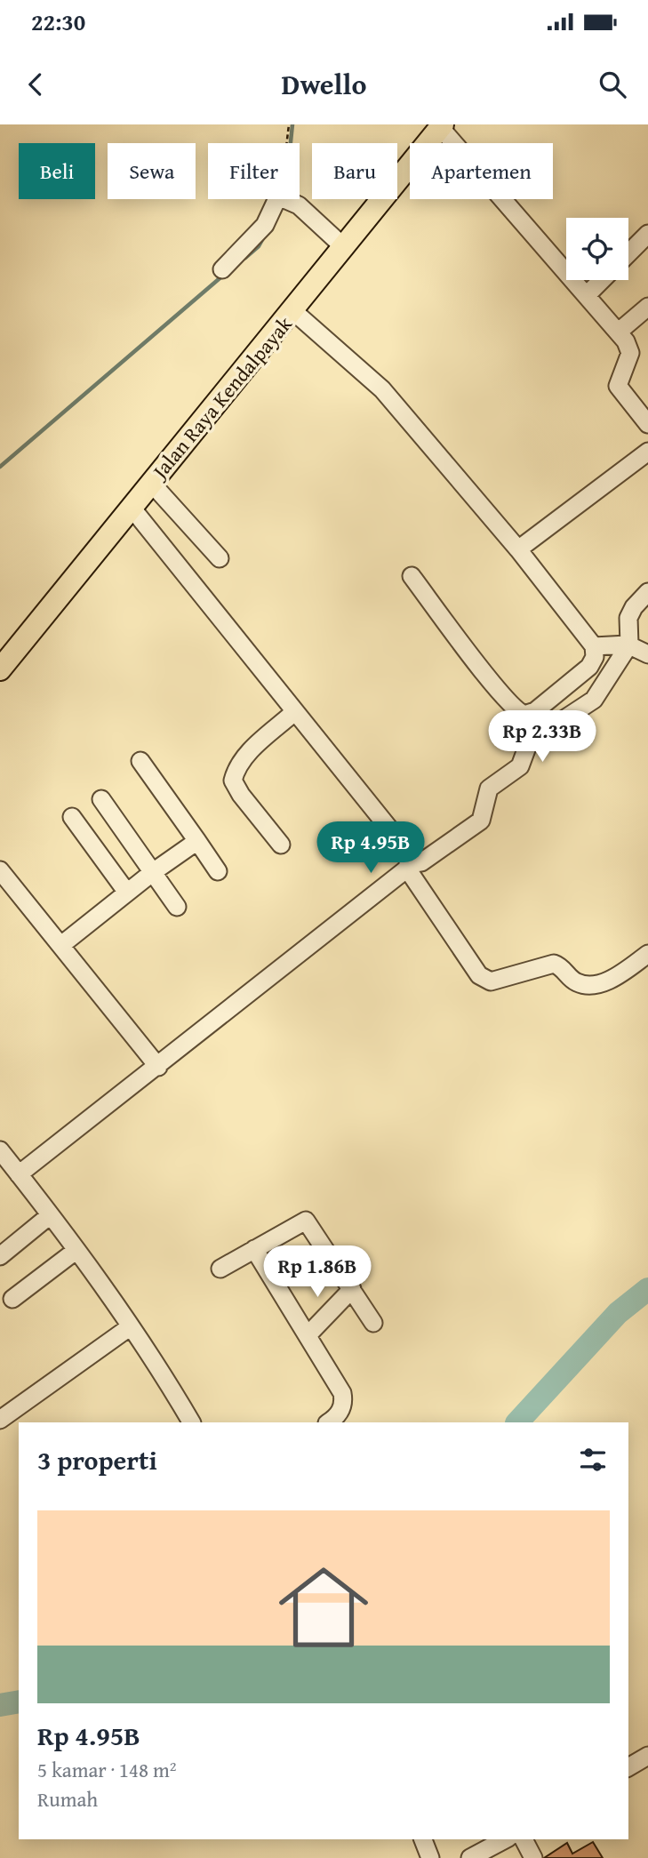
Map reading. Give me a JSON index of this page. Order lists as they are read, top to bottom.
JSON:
{
  "streets": {
    "main road": ["Jalan Raya Kendalpayak"]
  },
  "page": {
    "status": "22:30",
    "header": "Dwello",
    "chip": [
      "Beli",
      "Sewa",
      "Filter",
      "Baru",
      "Apartemen"
    ],
    "price": ["Rp 2.33B", "Rp 4.95B", "Rp 1.86B"],
    "heading": "3 properti",
    "list": [
      {
        "name": "Rp 4.95B",
        "note": "5 kamar · 148 m² · Rumah"
      }
    ]
  }
}
